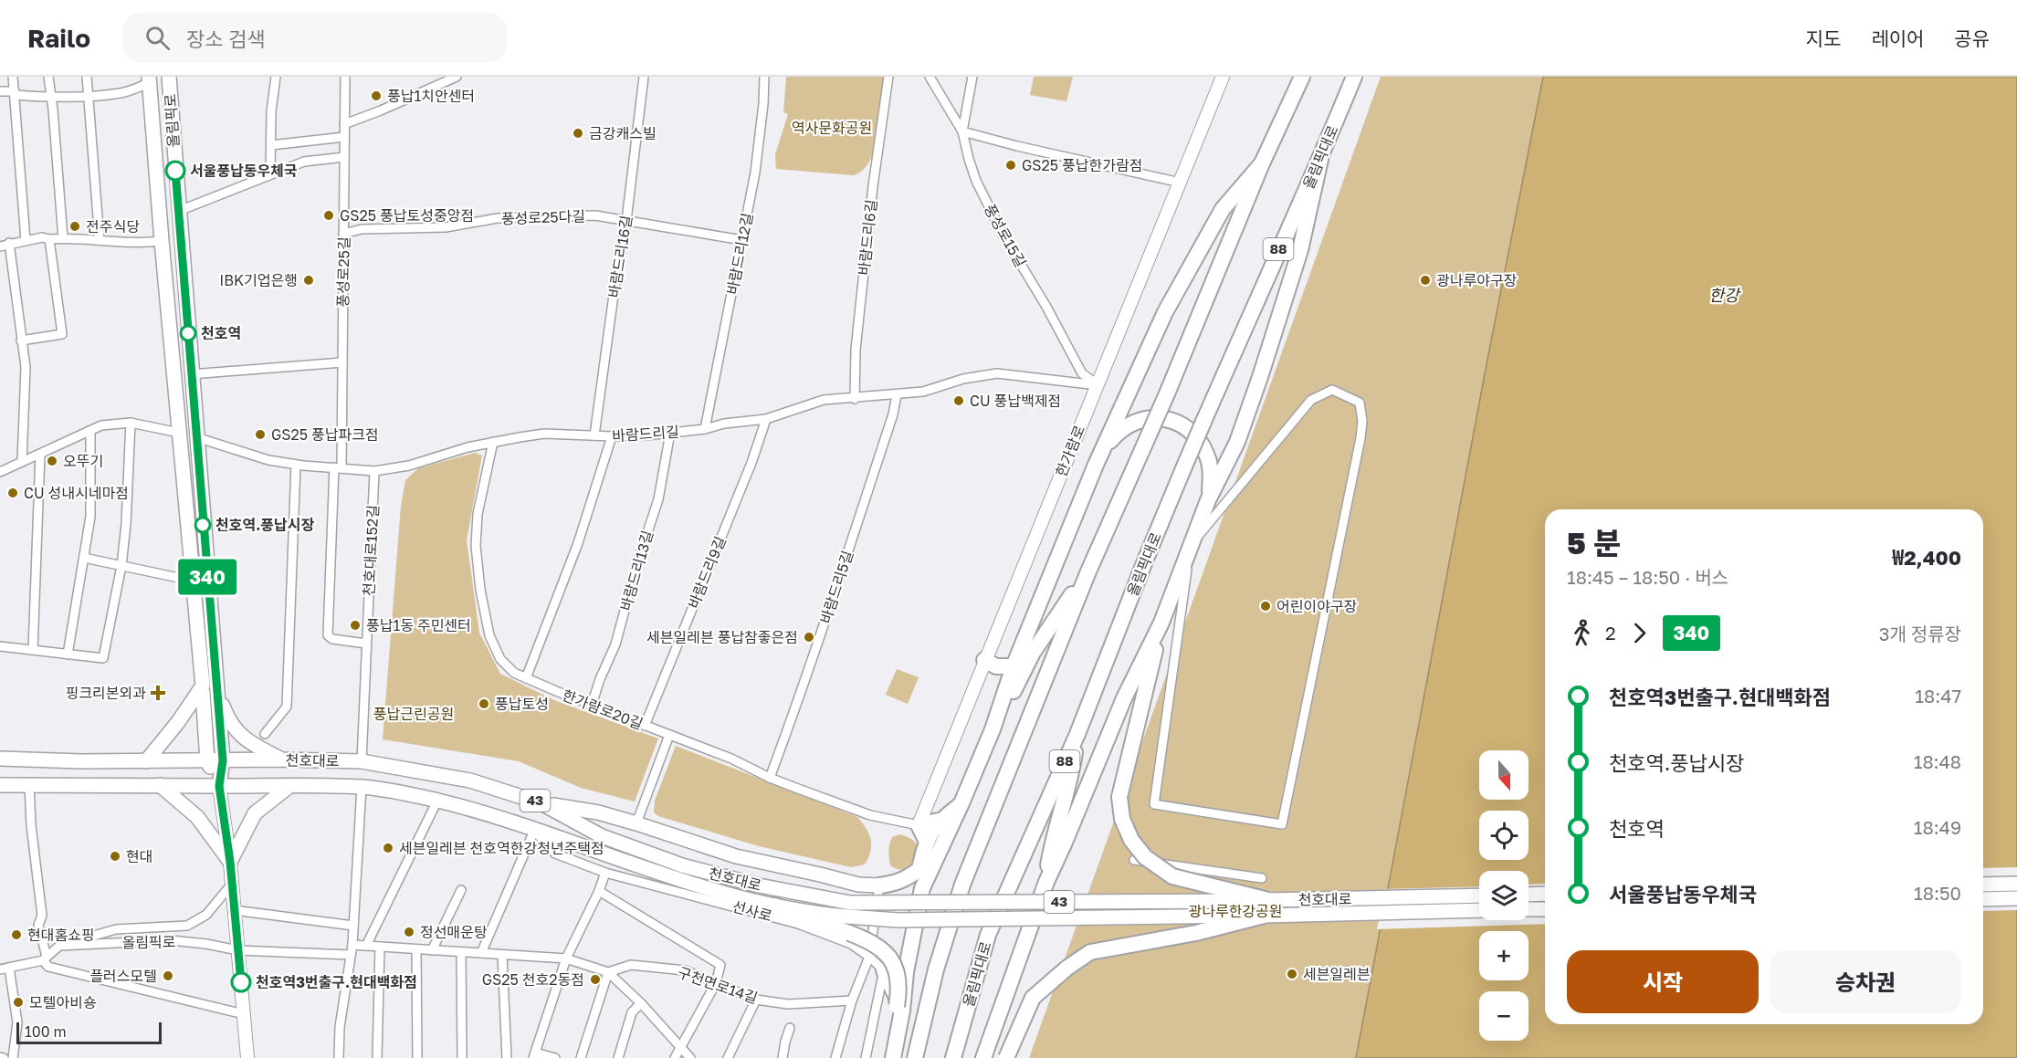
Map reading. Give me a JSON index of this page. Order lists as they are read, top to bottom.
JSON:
{
  "streets": {
    "highway": ["올림픽대로", "88"],
    "main road": ["올림픽로", "천호대로", "43"],
    "street": [
      "풍성로25다길",
      "풍성로15길",
      "바람드리6길",
      "바람드리12길",
      "바람드리16길",
      "풍성로25길",
      "바람드리길",
      "한가람로",
      "천호대로152길",
      "바람드리13길",
      "바람드리9길",
      "바람드리5길",
      "한가람로20길",
      "선사로",
      "구천면로14길"
    ]
  },
  "crossings": [
    ["올림픽로", "바람드리길"],
    ["올림픽로", "천호대로"],
    ["풍성로25다길", "바람드리12길"],
    ["풍성로25다길", "바람드리16길"],
    ["풍성로25다길", "풍성로25길"],
    ["풍성로15길", "바람드리길"],
    ["풍성로15길", "한가람로"],
    ["바람드리6길", "바람드리길"],
    ["바람드리12길", "바람드리길"],
    ["바람드리16길", "바람드리길"],
    ["풍성로25길", "바람드리길"],
    ["풍성로25길", "천호대로152길"],
    ["바람드리길", "한가람로"],
    ["바람드리길", "천호대로152길"],
    ["바람드리길", "바람드리13길"],
    ["바람드리길", "바람드리9길"],
    ["바람드리길", "바람드리5길"],
    ["바람드리길", "한가람로20길"],
    ["한가람로", "한가람로20길"],
    ["천호대로152길", "천호대로"],
    ["바람드리13길", "한가람로20길"],
    ["바람드리9길", "한가람로20길"],
    ["바람드리5길", "한가람로20길"],
    ["천호대로", "선사로"]
  ],
  "water": ["한강"],
  "parks": ["역사문화공원", "풍납근린공원", "광나루한강공원"],
  "places": {
    "other": [
      "풍납1치안센터",
      "금강캐스빌",
      "GS25 풍납한가람점",
      "서울풍납동우체국",
      "GS25 풍납토성중앙점",
      "전주식당",
      "IBK기업은행",
      "광나루야구장",
      "천호역",
      "CU 풍납백제점",
      "GS25 풍납파크점",
      "오뚜기",
      "CU 성내시네마점",
      "천호역.풍납시장",
      "어린이야구장",
      "풍납1동 주민센터",
      "세븐일레븐 풍납참좋은점",
      "풍납토성",
      "세븐일레븐 천호역한강청년주택점",
      "현대",
      "정선매운탕",
      "현대홈쇼핑",
      "세븐일레븐",
      "플러스모텔",
      "GS25 천호2동점",
      "천호역3번출구.현대백화점",
      "모텔아비숑"
    ],
    "health": ["핑크리본외과"]
  },
  "lines": ["bus line 340"],
  "scale_bar": "100 m",
  "north": "bottom",
  "page": {
    "header": "Railo",
    "search": "장소 검색",
    "nav": ["지도", "레이어", "공유"],
    "on_map": "340",
    "heading": ["5 분", "18:45 – 18:50 · 버스", "₩2,400"],
    "legs": ["2", "340", "3개 정류장"],
    "list": [
      {
        "name": "천호역3번출구.현대백화점",
        "value": "18:47"
      },
      {
        "name": "천호역.풍납시장",
        "value": "18:48"
      },
      {
        "name": "천호역",
        "value": "18:49"
      },
      {
        "name": "서울풍납동우체국",
        "value": "18:50"
      }
    ],
    "map_buttons": ["+", "−"],
    "buttons": ["시작", "승차권"],
    "scale": "100 m"
  }
}
